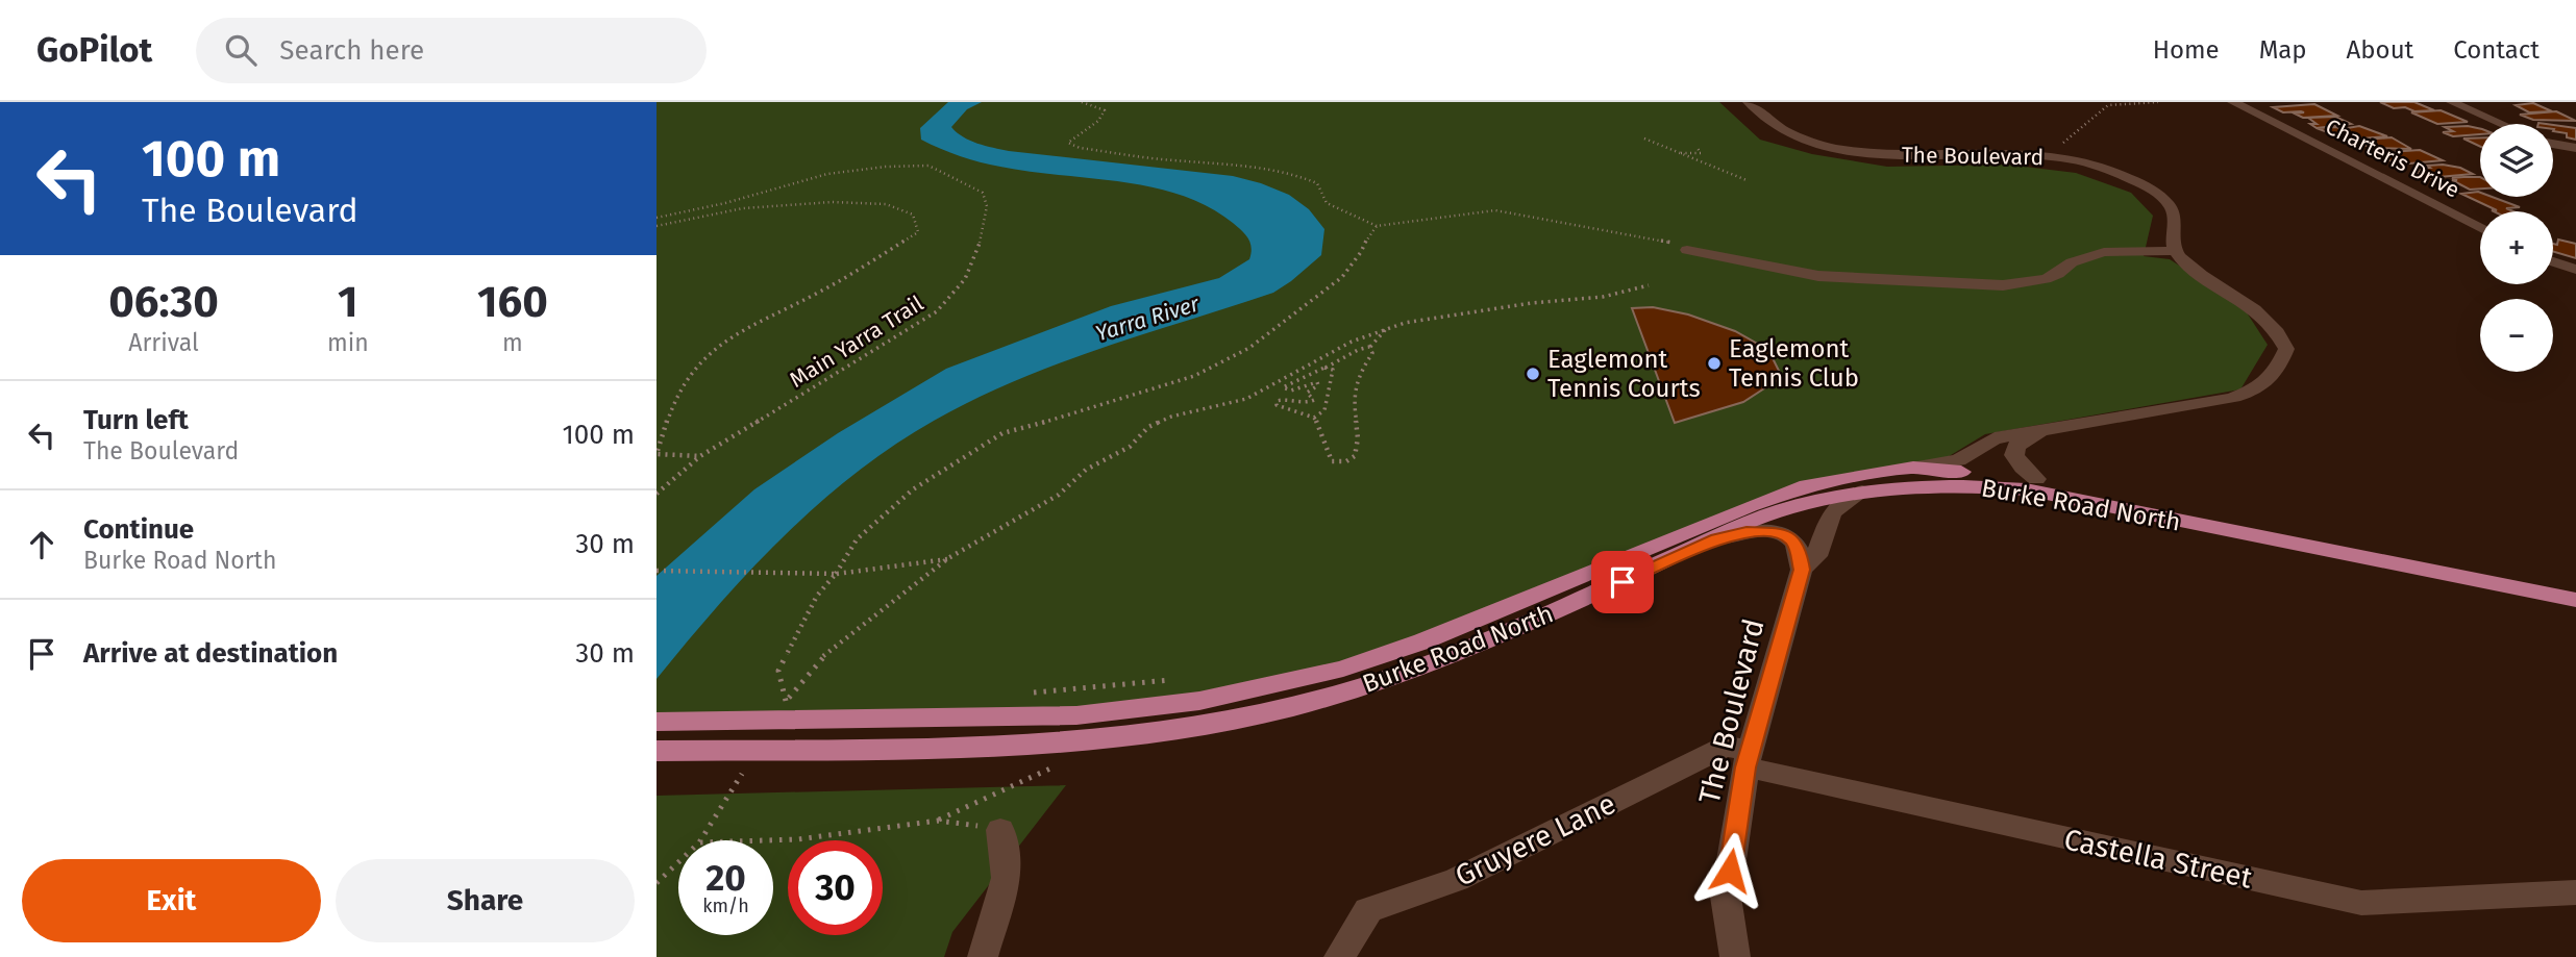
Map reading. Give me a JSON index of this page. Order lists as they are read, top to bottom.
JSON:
{
  "streets": {
    "main road": ["Burke Road North"],
    "street": [
      "The Boulevard",
      "Charteris Drive",
      "Gruyere Lane",
      "Castella Street"
    ],
    "path": ["Main Yarra Trail"]
  },
  "crossings": [
    ["The Boulevard", "Burke Road North"],
    ["The Boulevard", "Gruyere Lane"],
    ["The Boulevard", "Castella Street"],
    ["Gruyere Lane", "Castella Street"]
  ],
  "water": ["Yarra River"],
  "places": ["Eaglemont Tennis Club", "Eaglemont Tennis Courts"],
  "page": {
    "header": "GoPilot",
    "search": "Search here",
    "nav": [
      "Home",
      "Map",
      "About",
      "Contact"
    ],
    "turn": ["100 m", "The Boulevard"],
    "map_buttons": ["+", "−"],
    "eta": [
      "06:30",
      "Arrival",
      "1",
      "min",
      "160",
      "m"
    ],
    "list": [
      {
        "name": "Turn left",
        "note": "The Boulevard",
        "value": "100 m"
      },
      {
        "name": "Continue",
        "note": "Burke Road North",
        "value": "30 m"
      },
      {
        "name": "Arrive at destination",
        "value": "30 m"
      }
    ],
    "speed": "20 km/h",
    "limit": "30",
    "buttons": ["Exit", "Share"]
  }
}
